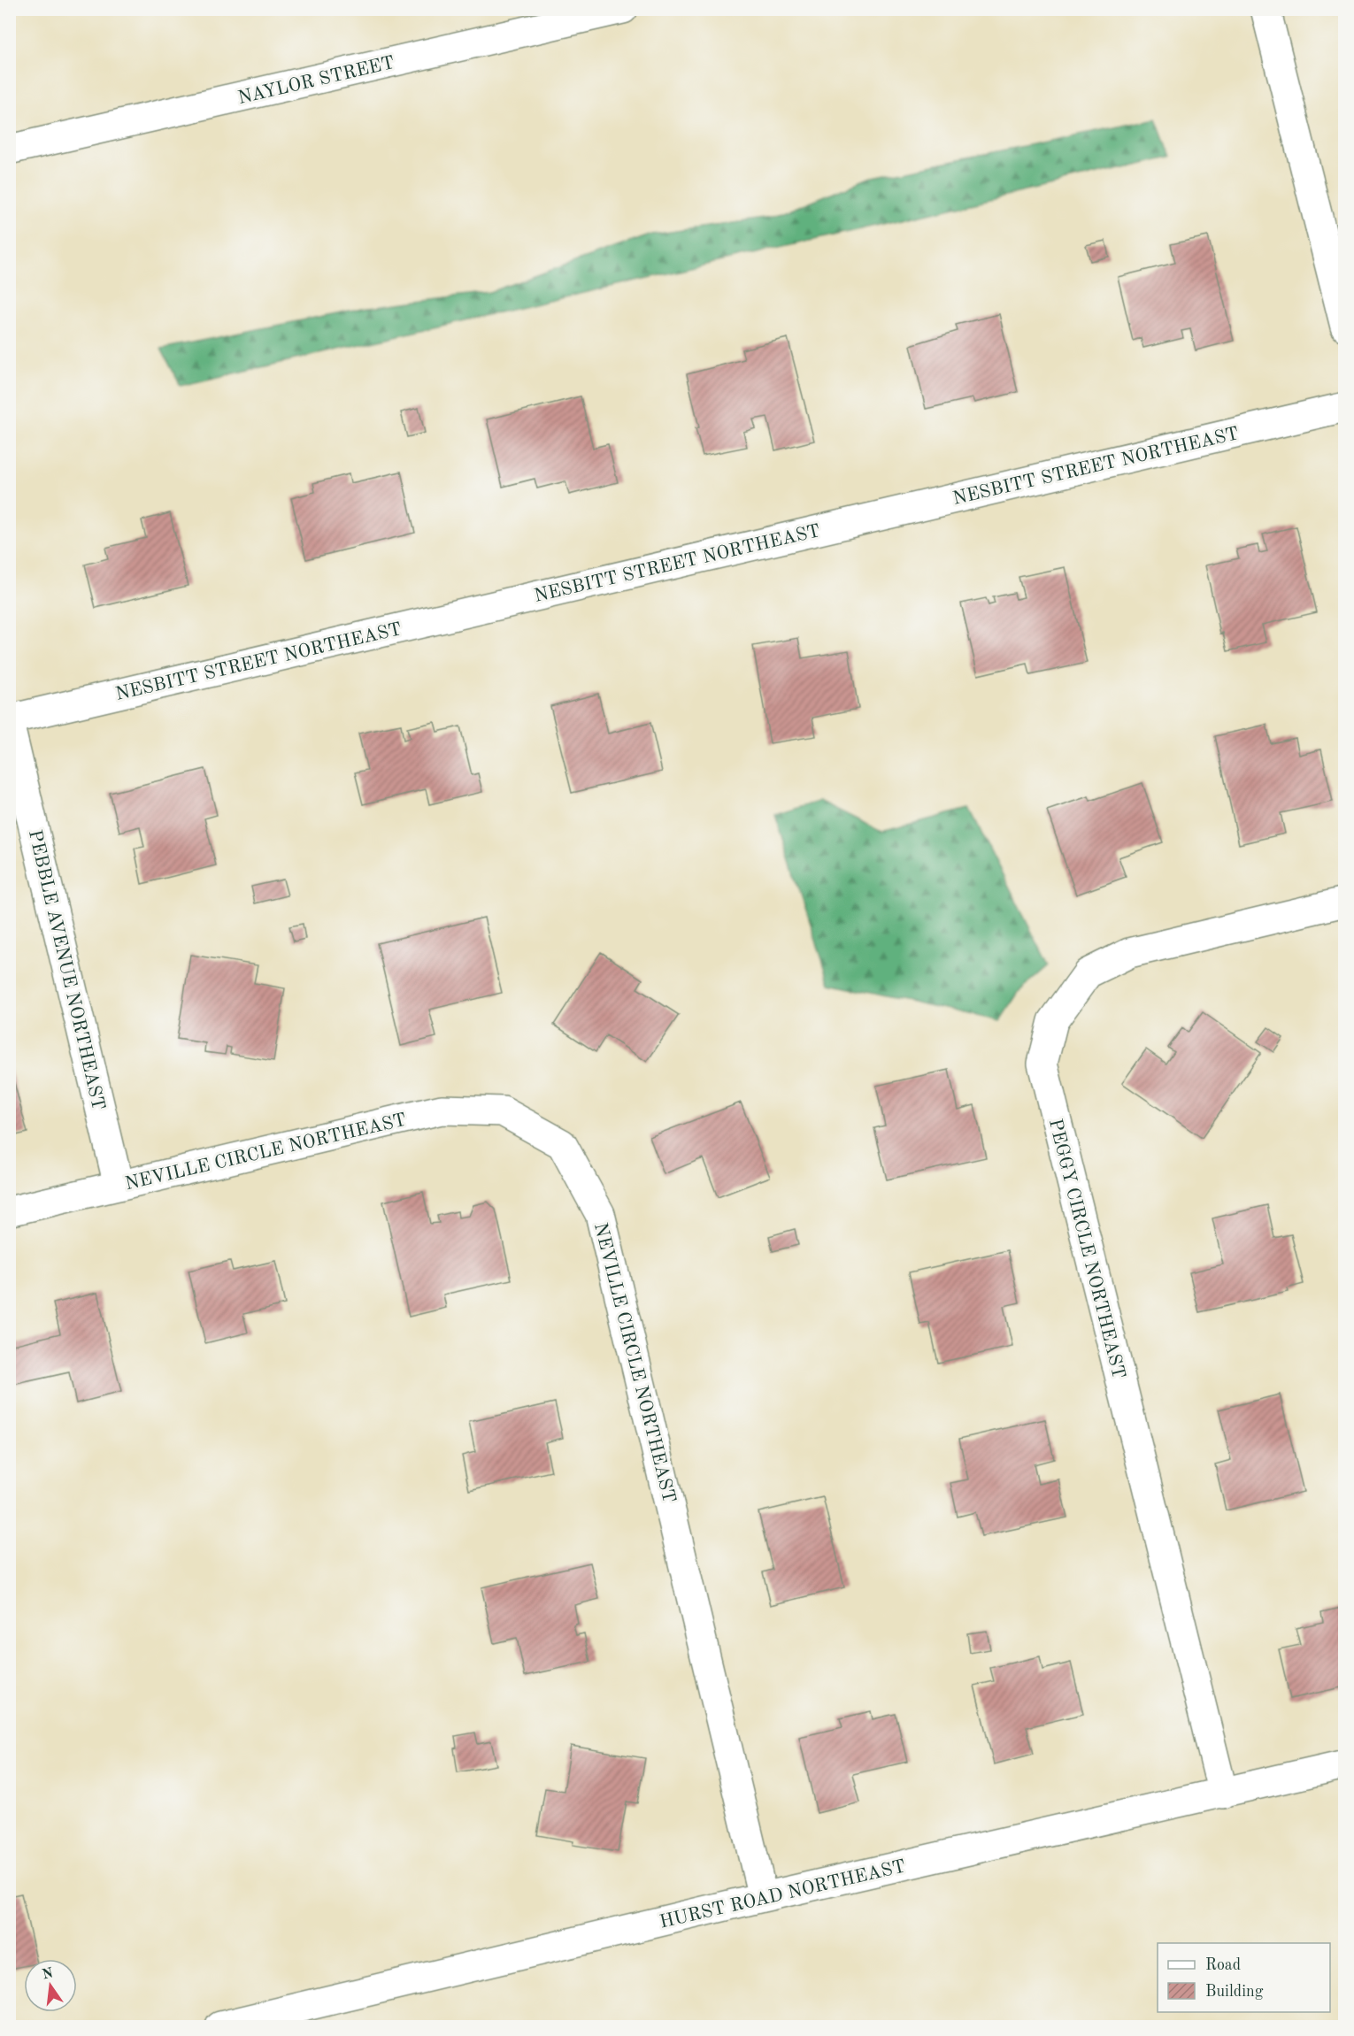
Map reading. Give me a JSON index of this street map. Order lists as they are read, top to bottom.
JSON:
{
  "streets": {
    "street": [
      "NAYLOR STREET",
      "NESBITT STREET NORTHEAST",
      "PEBBLE AVENUE NORTHEAST",
      "NEVILLE CIRCLE NORTHEAST",
      "PEGGY CIRCLE NORTHEAST",
      "HURST ROAD NORTHEAST"
    ]
  },
  "crossings": [
    ["NESBITT STREET NORTHEAST", "PEBBLE AVENUE NORTHEAST"],
    ["PEBBLE AVENUE NORTHEAST", "NEVILLE CIRCLE NORTHEAST"],
    ["NEVILLE CIRCLE NORTHEAST", "HURST ROAD NORTHEAST"],
    ["PEGGY CIRCLE NORTHEAST", "HURST ROAD NORTHEAST"]
  ],
  "legend": ["Road", "Building"],
  "north": "top"
}
